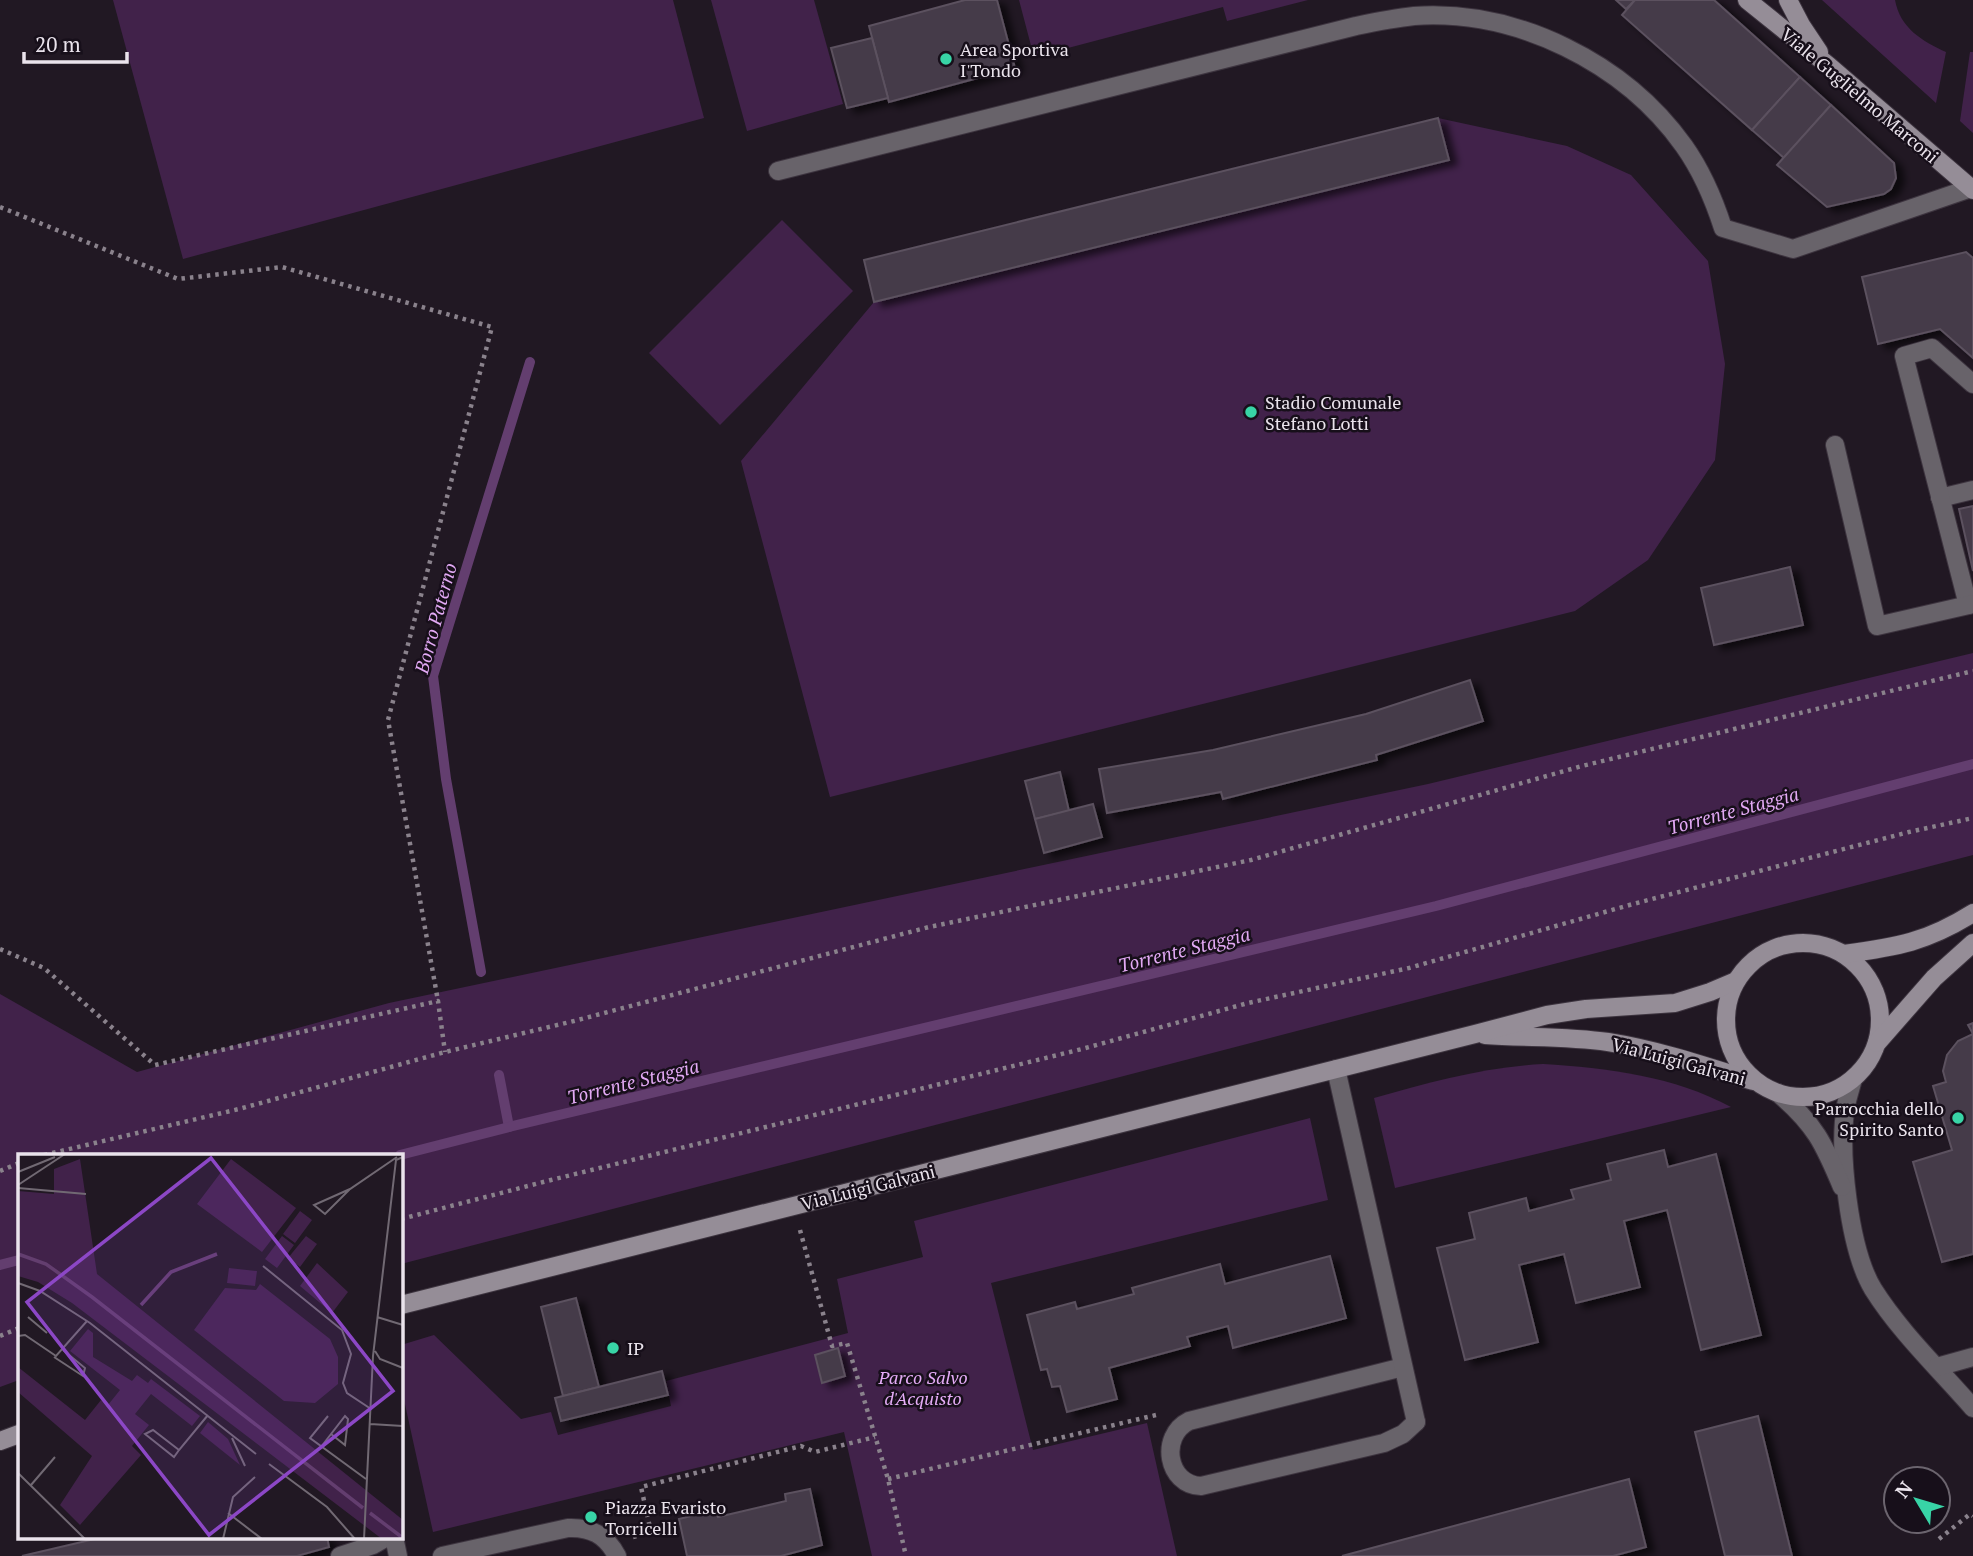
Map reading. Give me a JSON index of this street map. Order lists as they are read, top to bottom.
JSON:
{
  "streets": {
    "main road": ["Viale Guglielmo Marconi", "Via Luigi Galvani"]
  },
  "water": ["Borro Paterno", "Torrente Staggia"],
  "parks": ["Parco Salvo d'Acquisto"],
  "places": [
    "Area Sportiva I'Tondo",
    "Stadio Comunale Stefano Lotti",
    "Parrocchia dello Spirito Santo",
    "IP",
    "Piazza Evaristo Torricelli"
  ],
  "scale_bar": "20 m",
  "north": "top left"
}
